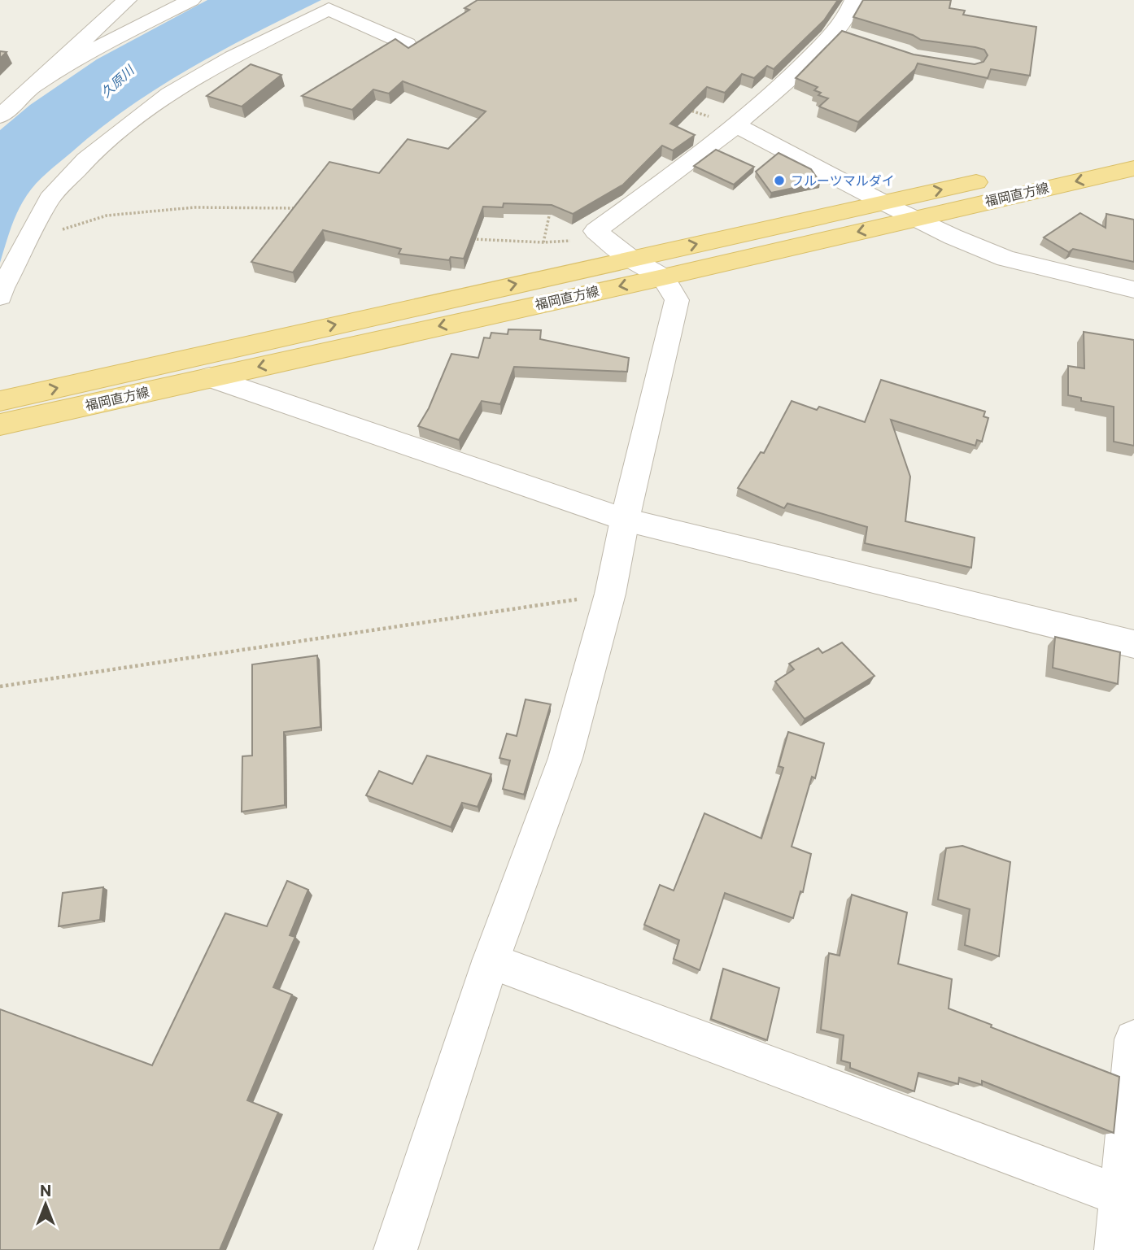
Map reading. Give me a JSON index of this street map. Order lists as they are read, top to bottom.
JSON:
{
  "streets": {
    "main road": ["福岡直方線"]
  },
  "water": ["久原川"],
  "places": ["フルーツマルダイ"],
  "north": "top"
}
